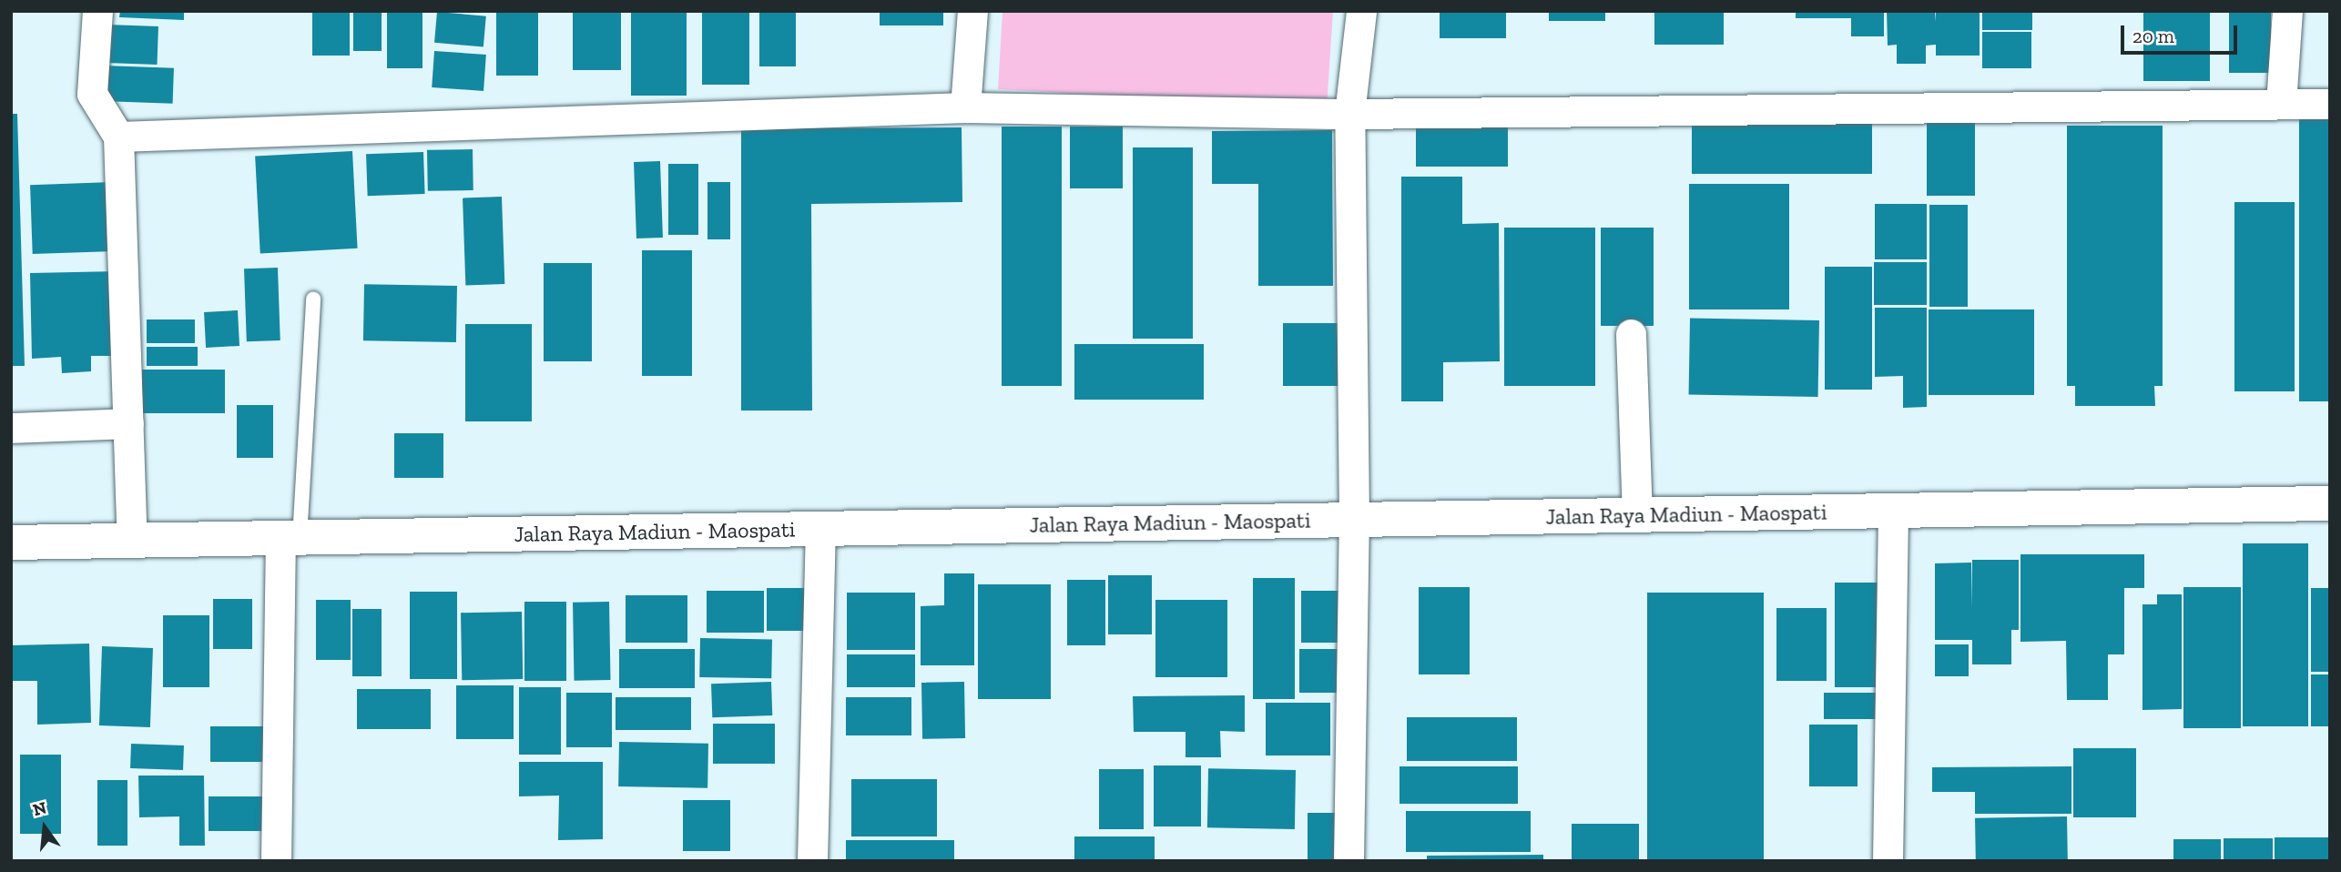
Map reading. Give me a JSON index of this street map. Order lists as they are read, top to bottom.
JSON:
{
  "streets": {
    "highway": ["Jalan Raya Madiun - Maospati"]
  },
  "scale_bar": "20 m",
  "north": "top"
}
